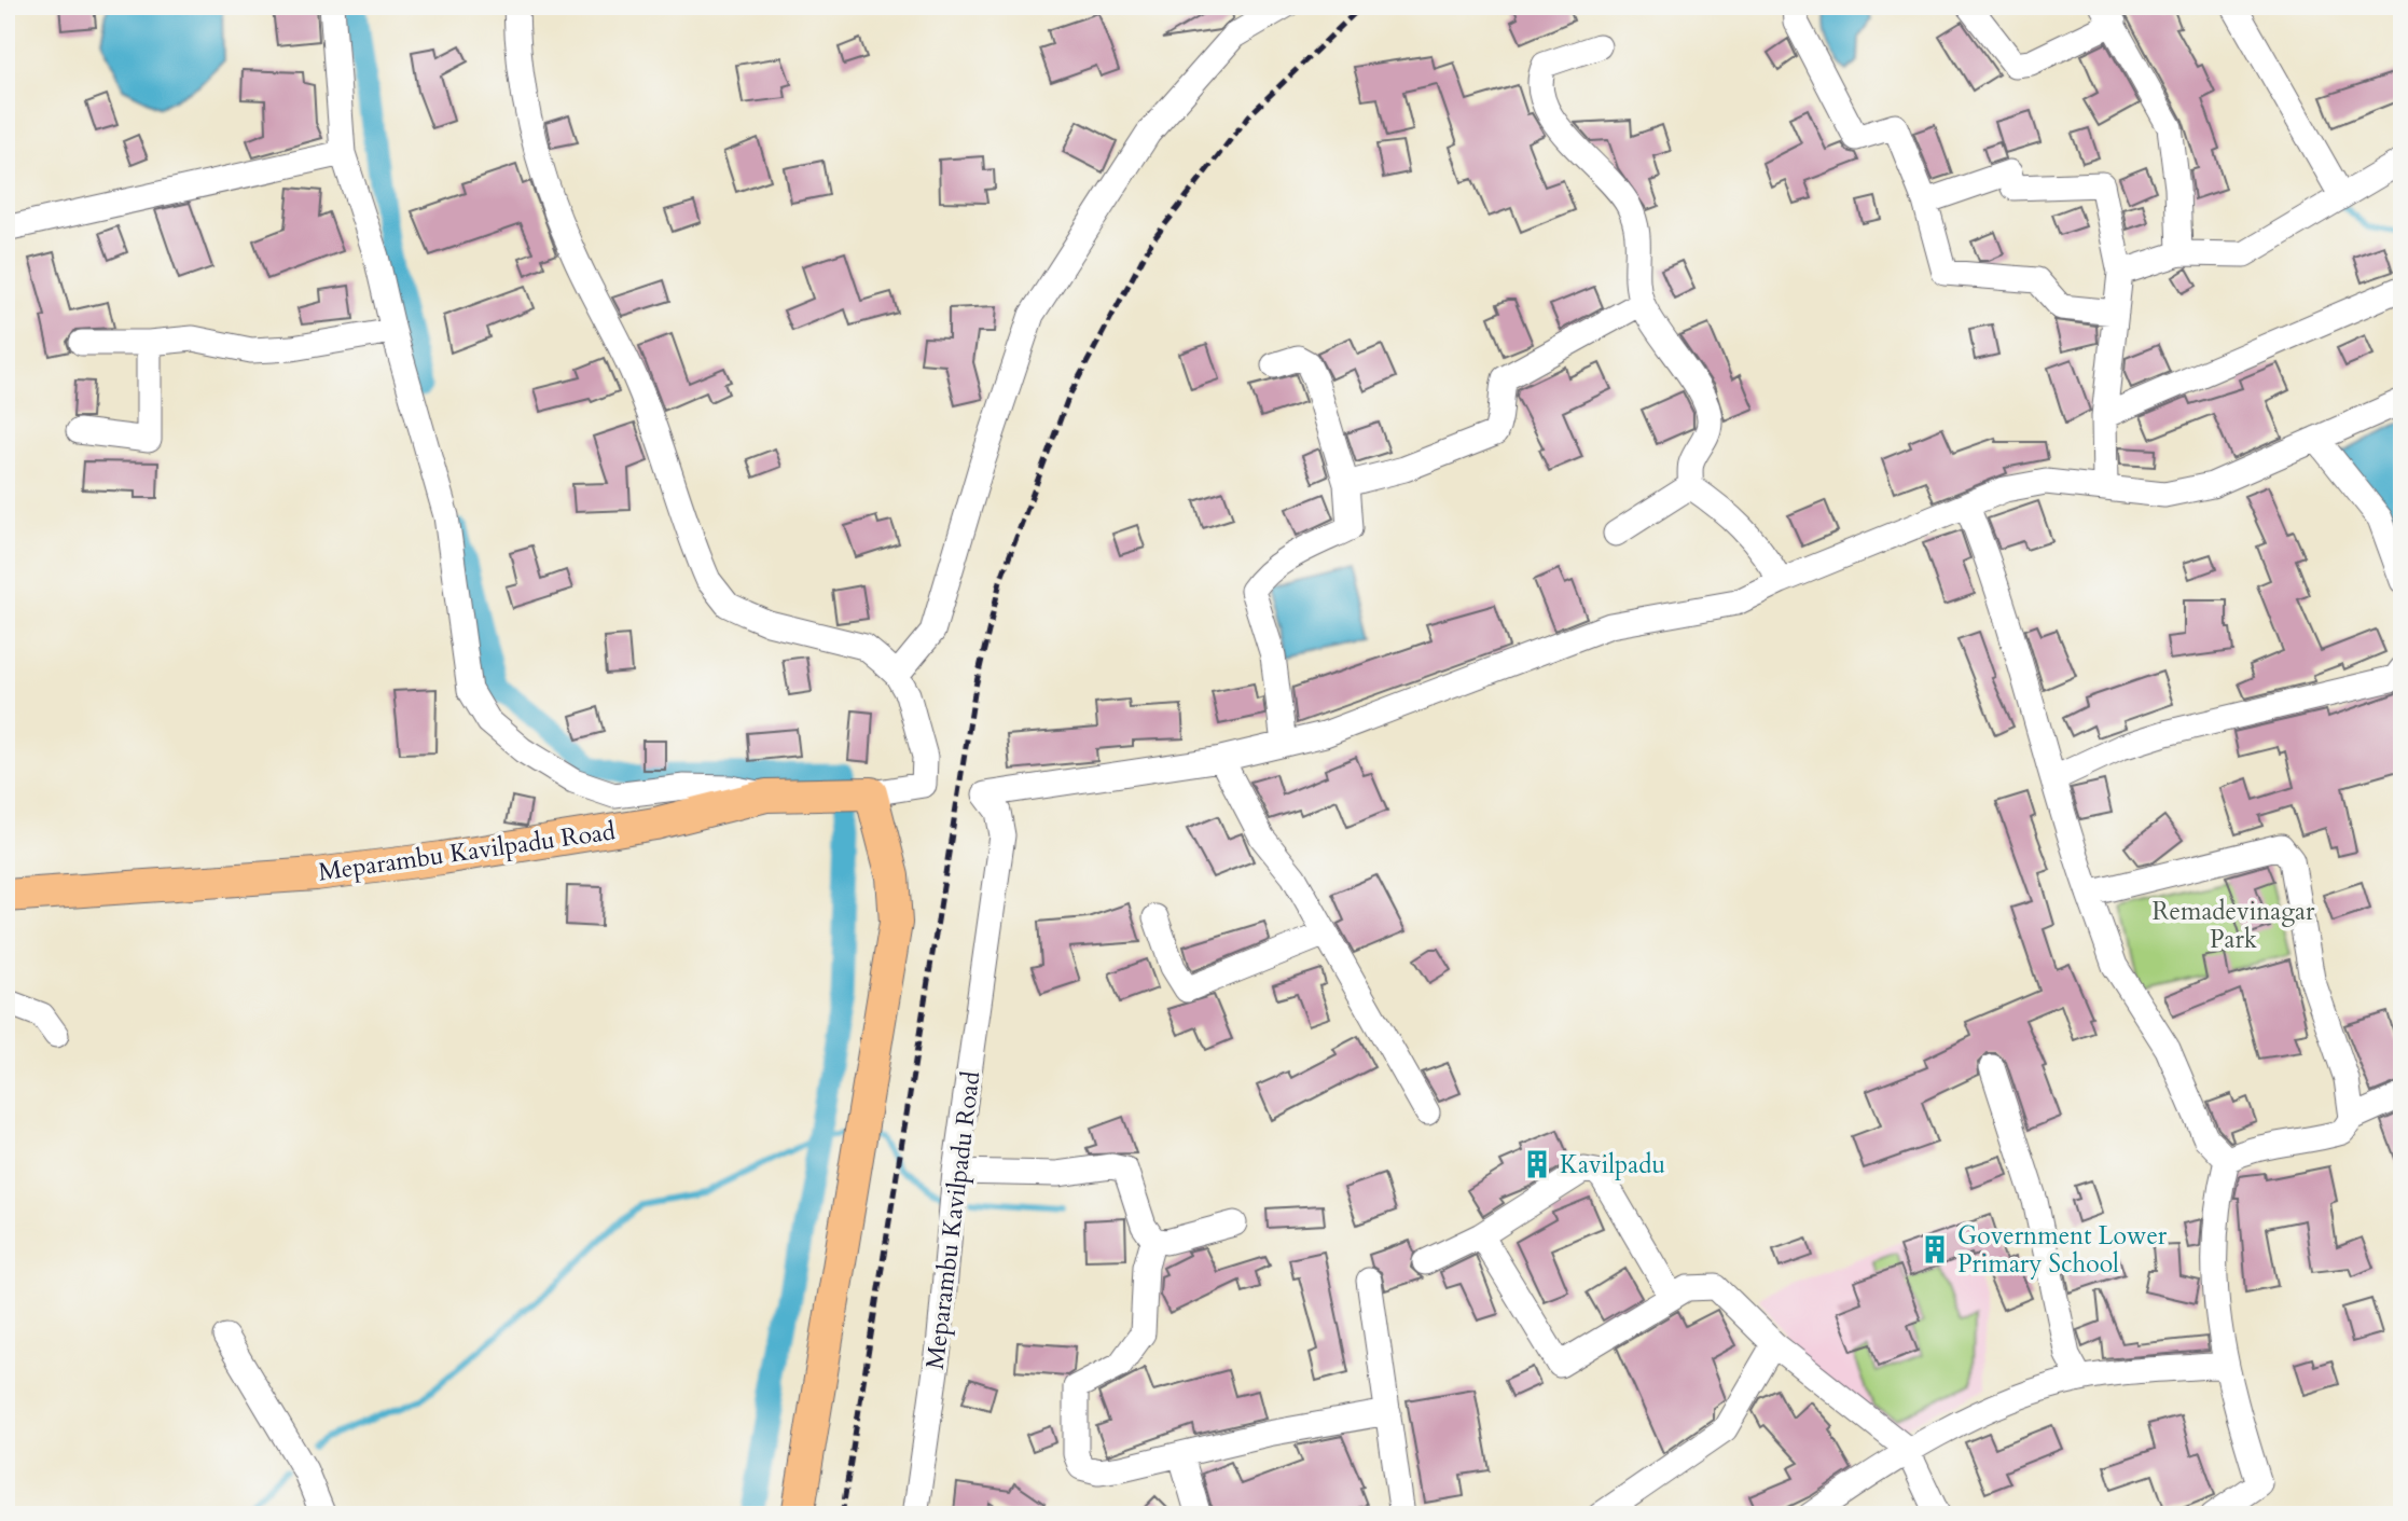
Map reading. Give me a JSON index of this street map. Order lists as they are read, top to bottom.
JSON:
{
  "streets": {
    "main road": ["Meparambu Kavilpadu Road"]
  },
  "parks": ["Remadevinagar Park"],
  "places": {
    "building": ["Kavilpadu", "Government Lower Primary School"]
  }
}
